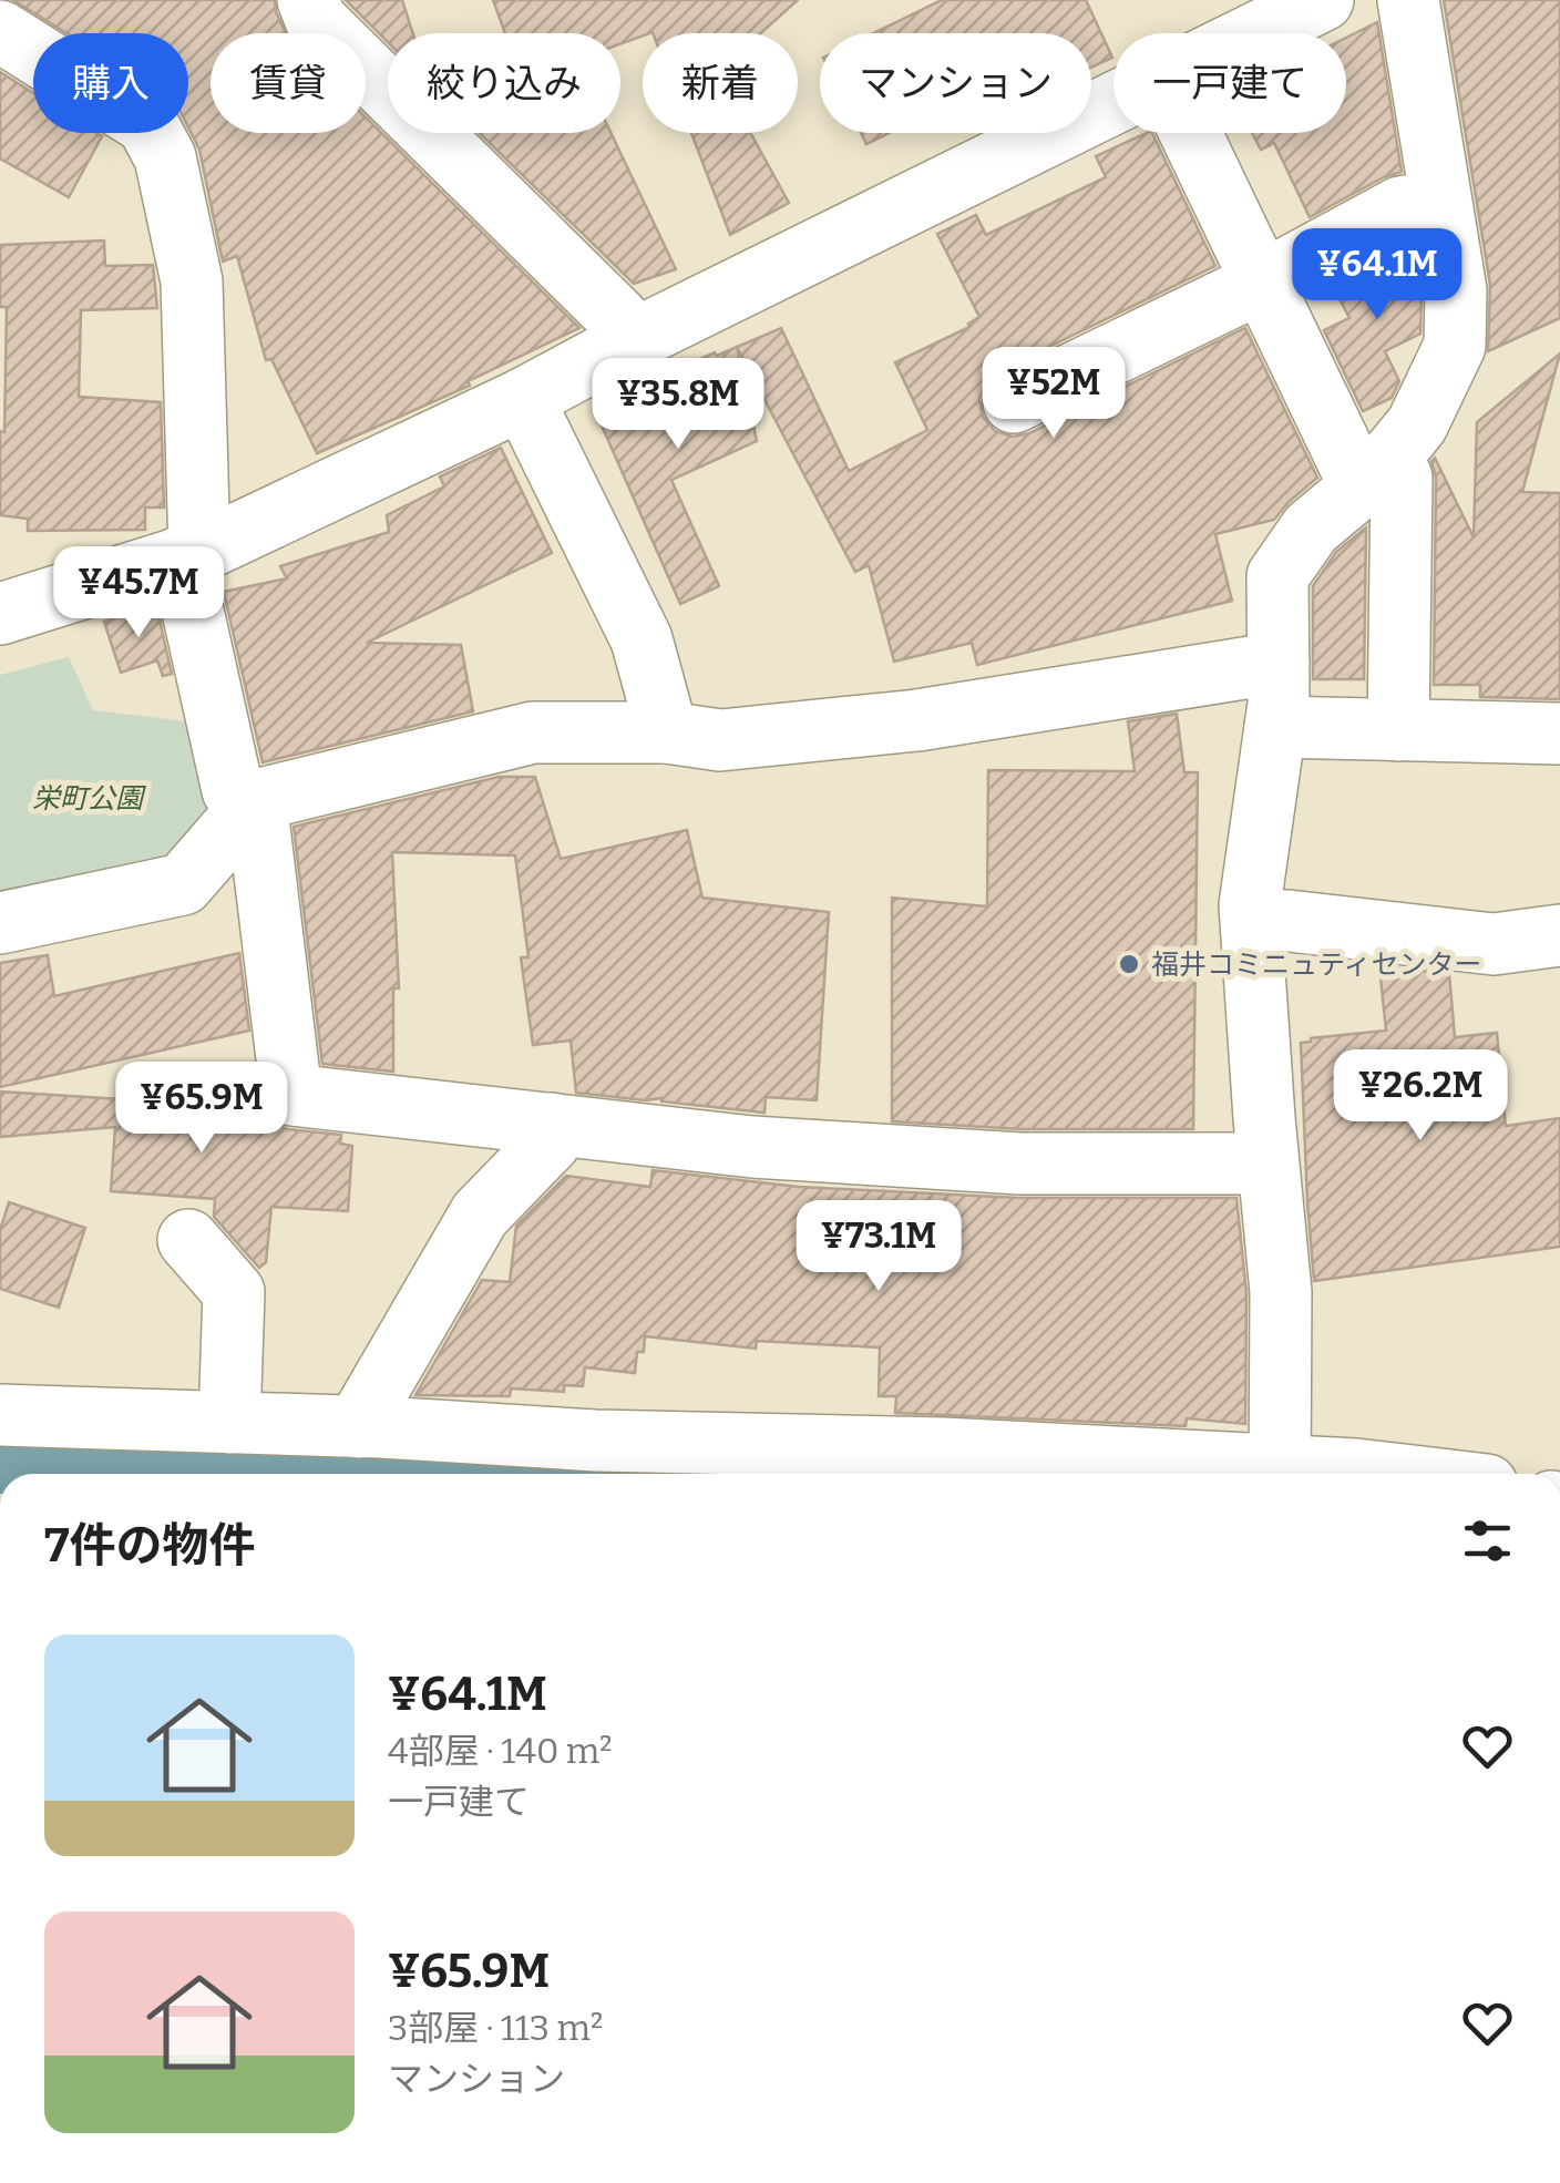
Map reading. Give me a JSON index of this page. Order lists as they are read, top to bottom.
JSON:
{
  "parks": ["栄町公園"],
  "places": ["福井コミニュティセンター"],
  "page": {
    "chip": [
      "購入",
      "賃貸",
      "絞り込み",
      "新着",
      "マンション",
      "一戸建て"
    ],
    "price": [
      "¥64.1M",
      "¥52M",
      "¥35.8M",
      "¥45.7M",
      "¥26.2M",
      "¥65.9M",
      "¥73.1M"
    ],
    "heading": "7件の物件",
    "list": [
      {
        "name": "¥64.1M",
        "note": "4部屋 · 140 m² · 一戸建て"
      },
      {
        "name": "¥65.9M",
        "note": "3部屋 · 113 m² · マンション"
      }
    ]
  }
}
